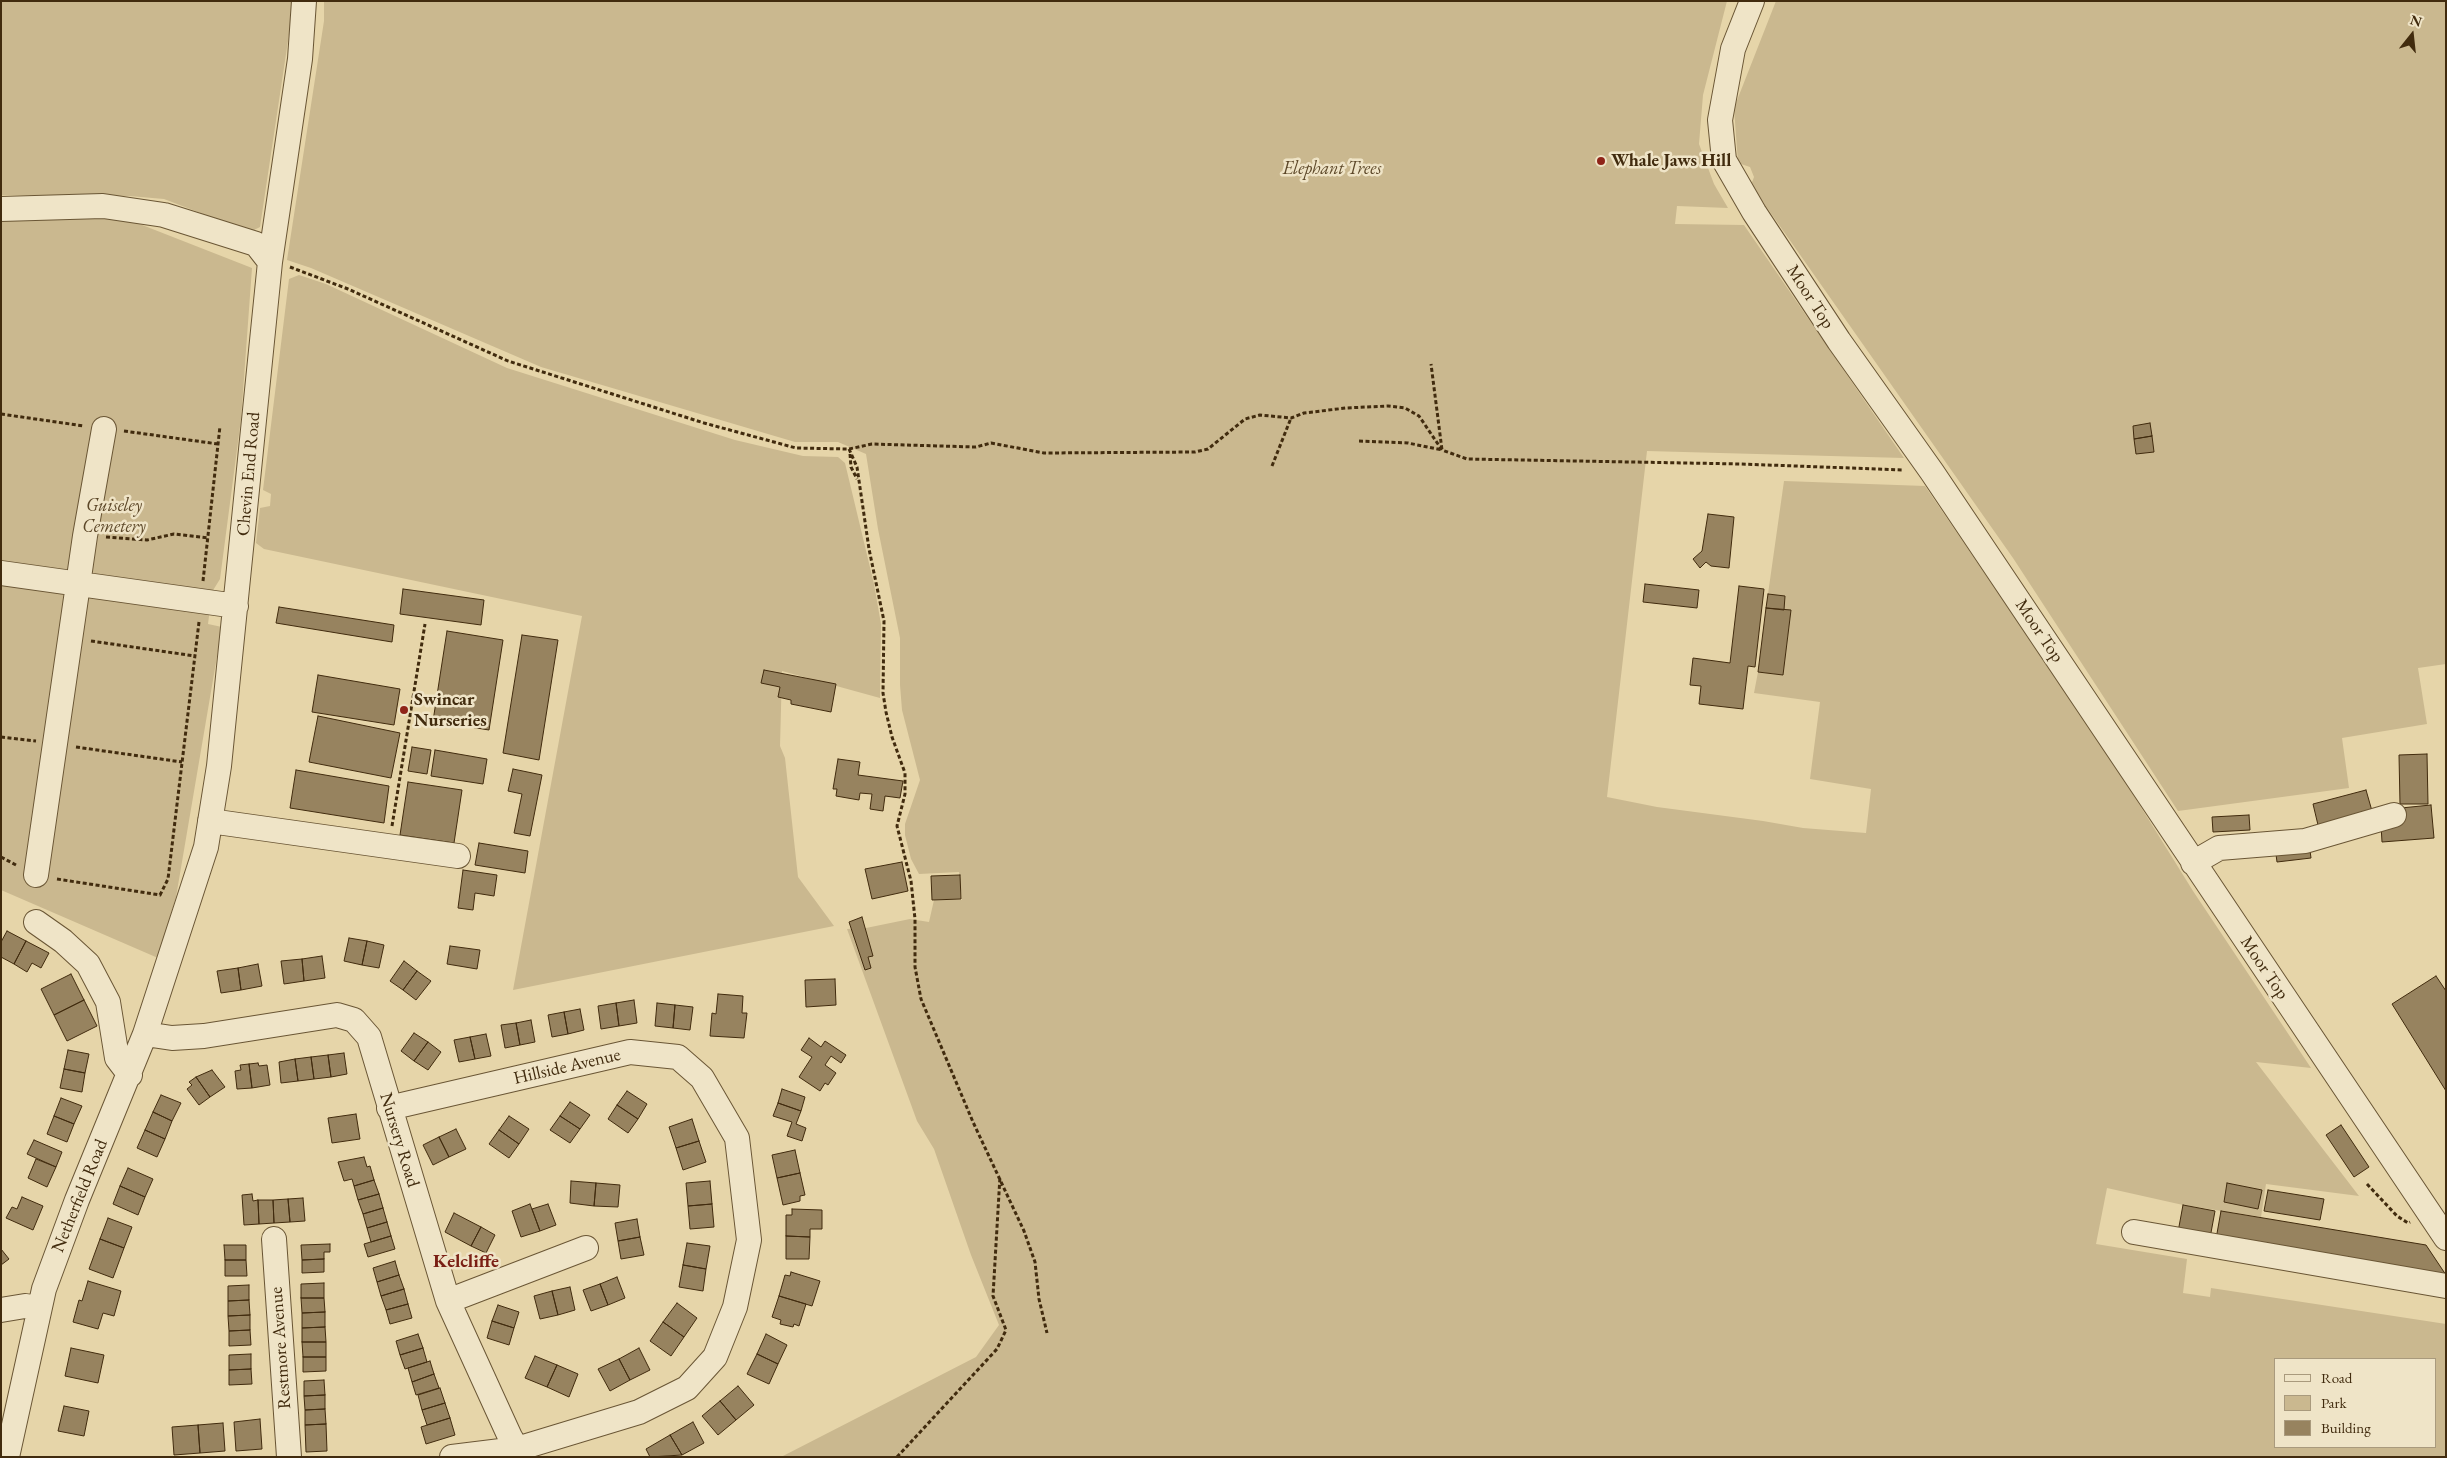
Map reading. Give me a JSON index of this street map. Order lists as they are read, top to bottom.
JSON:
{
  "streets": {
    "street": [
      "Moor Top",
      "Chevin End Road",
      "Hillside Avenue",
      "Nursery Road",
      "Netherfield Road",
      "Restmore Avenue"
    ]
  },
  "crossings": [
    ["Chevin End Road", "Netherfield Road"],
    ["Hillside Avenue", "Nursery Road"],
    ["Nursery Road", "Netherfield Road"]
  ],
  "districts": ["Kelcliffe"],
  "parks": ["Elephant Trees", "Guiseley Cemetery"],
  "places": ["Whale Jaws Hill", "Swincar Nurseries"],
  "legend": ["Road", "Park", "Building"],
  "north": "top"
}
